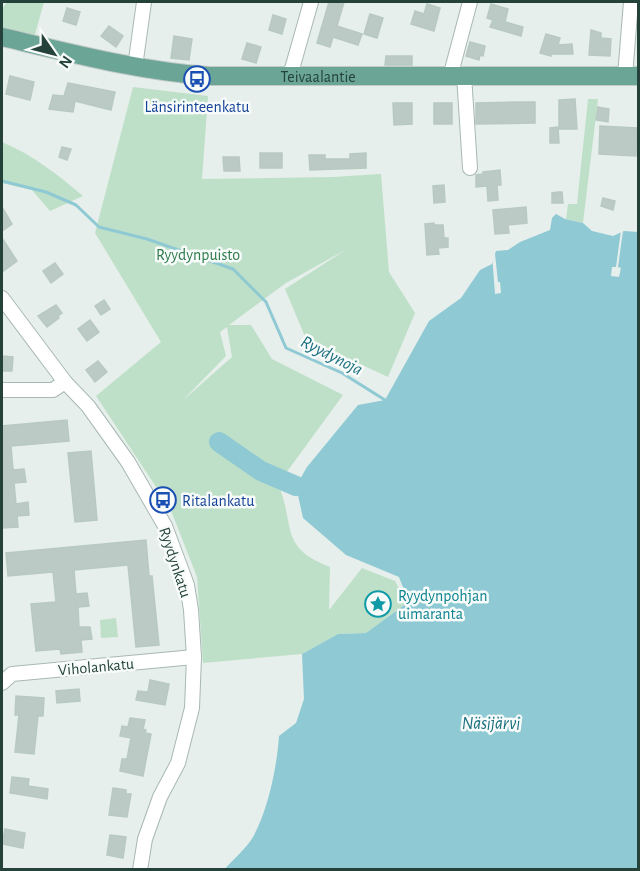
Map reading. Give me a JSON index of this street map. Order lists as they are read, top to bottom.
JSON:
{
  "streets": {
    "main road": ["Teivaalantie"],
    "street": ["Ryydynkatu", "Viholankatu"]
  },
  "crossings": [
    ["Ryydynkatu", "Viholankatu"]
  ],
  "water": ["Ryydynoja", "Näsijärvi"],
  "parks": ["Ryydynpuisto"],
  "places": {
    "bus stop": ["Länsirinteenkatu", "Ritalankatu"],
    "place": ["Ryydynpohjan uimaranta"]
  },
  "north": "bottom right"
}
